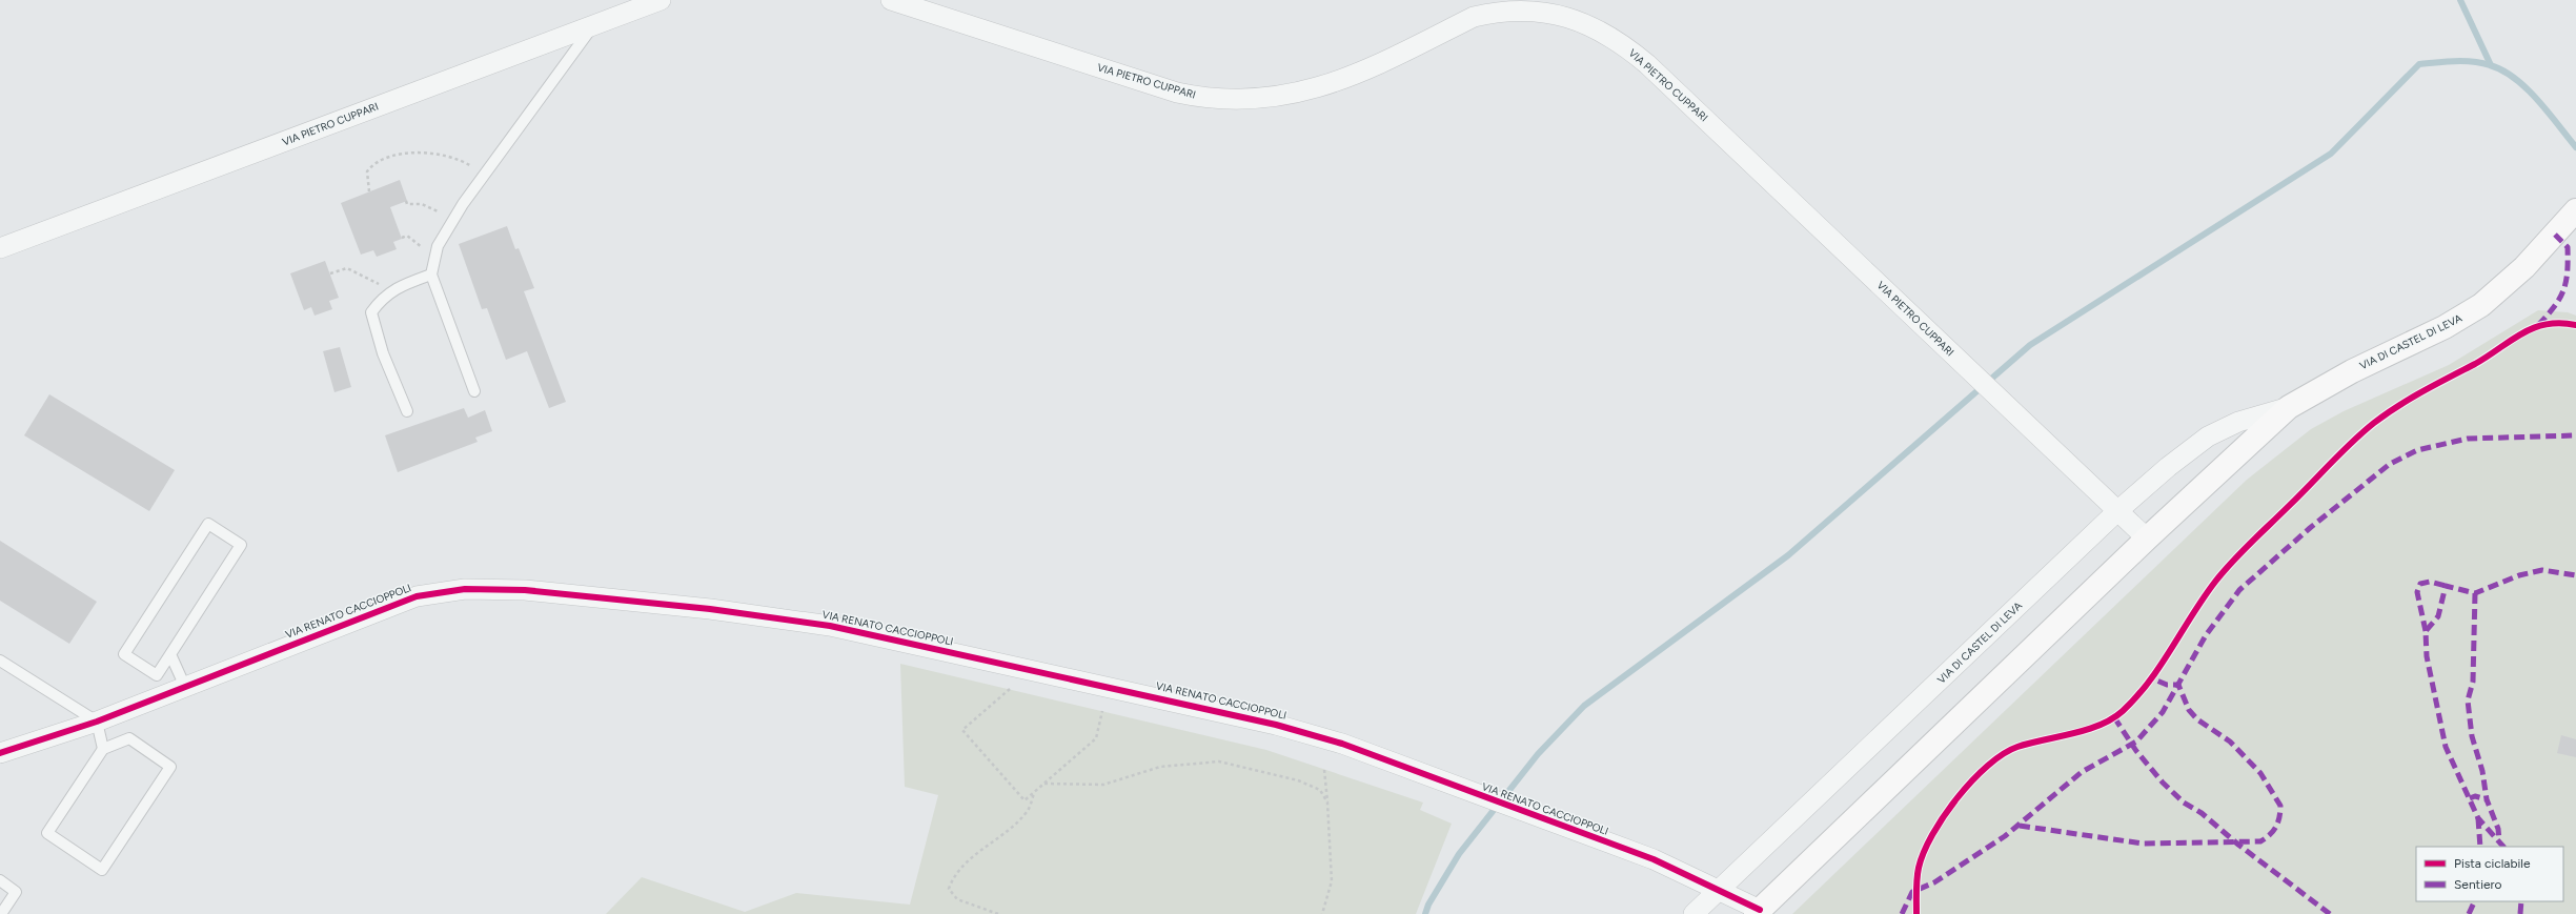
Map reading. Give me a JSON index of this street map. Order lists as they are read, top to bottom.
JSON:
{
  "streets": {
    "street": ["VIA PIETRO CUPPARI", "VIA DI CASTEL DI LEVA", "VIA RENATO CACCIOPPOLI"]
  },
  "crossings": [
    ["VIA PIETRO CUPPARI", "VIA DI CASTEL DI LEVA"],
    ["VIA DI CASTEL DI LEVA", "VIA RENATO CACCIOPPOLI"]
  ],
  "legend": ["Pista ciclabile", "Sentiero"]
}
